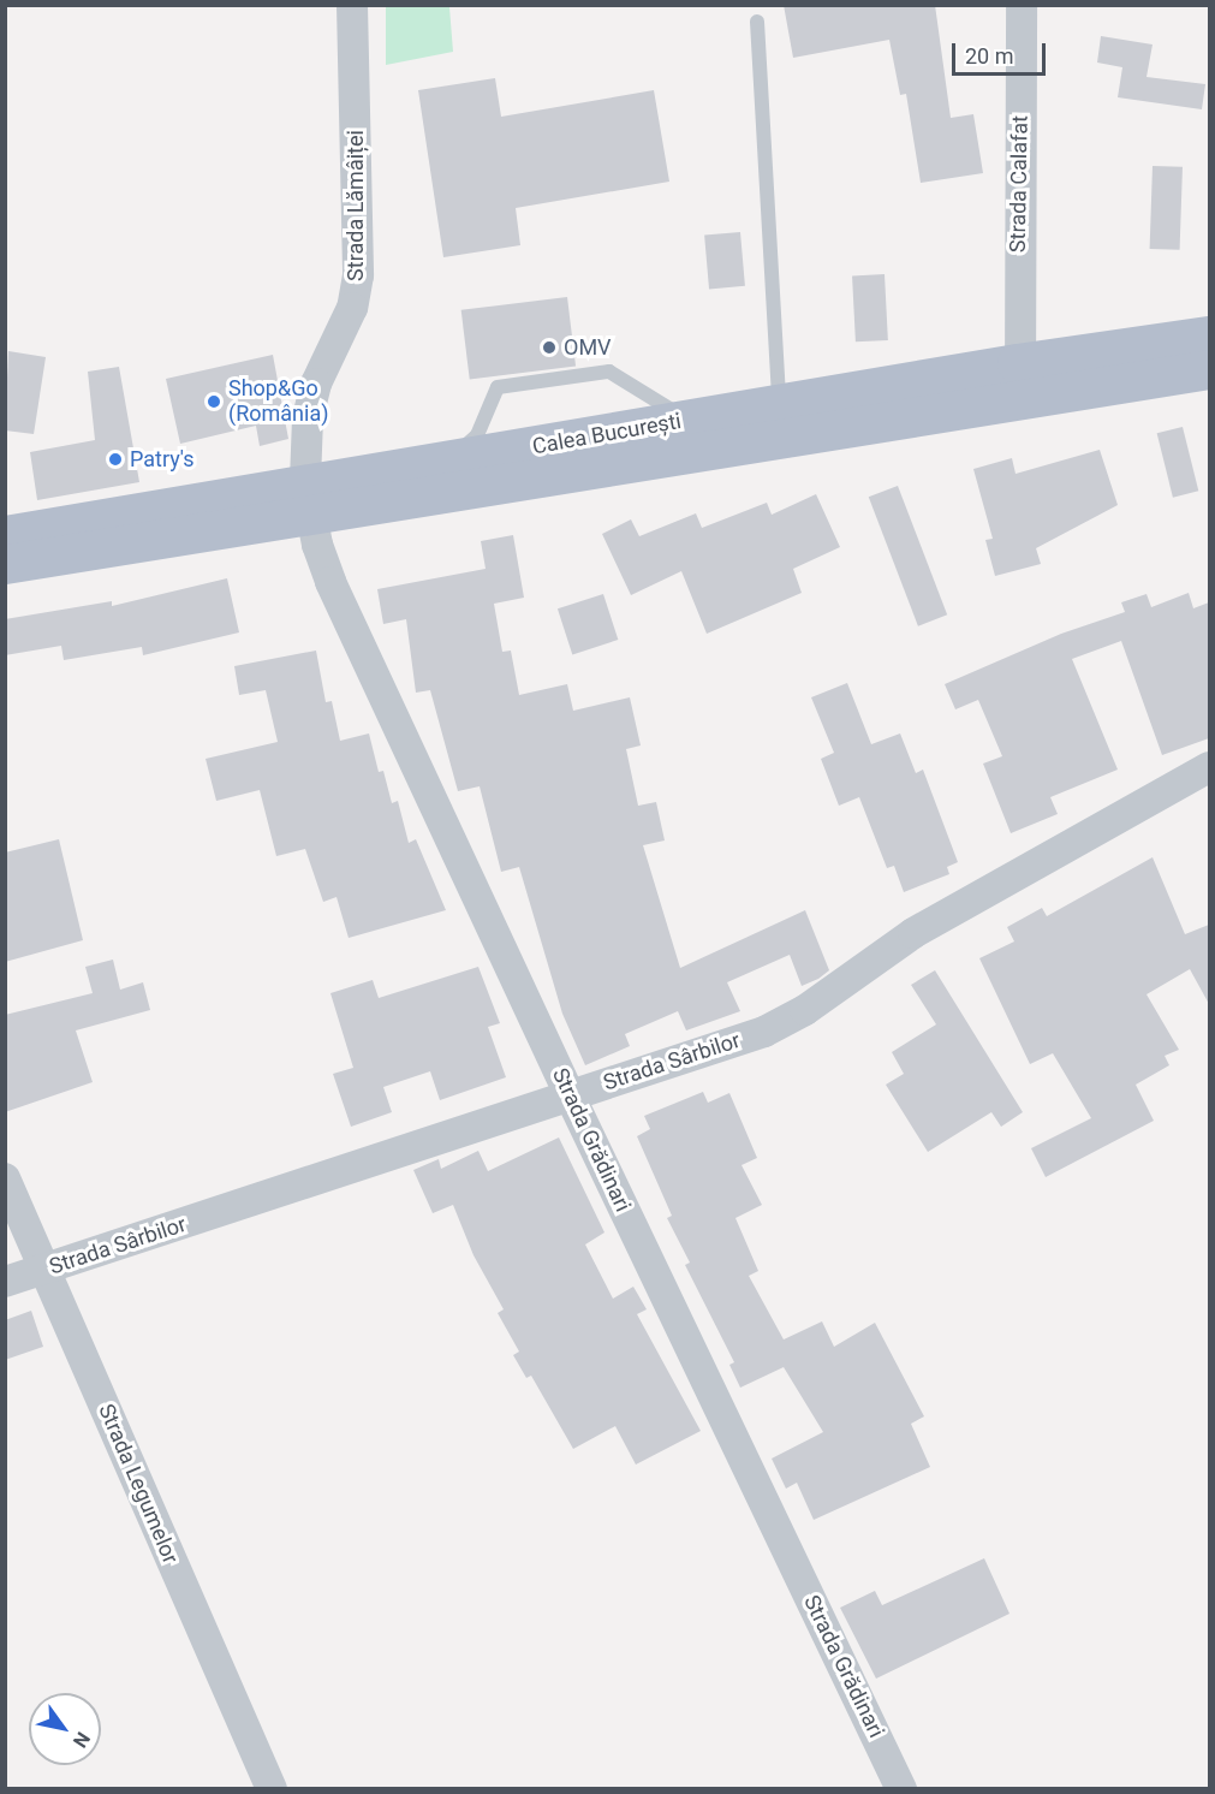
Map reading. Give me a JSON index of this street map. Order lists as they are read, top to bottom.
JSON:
{
  "streets": {
    "main road": ["Calea București"],
    "street": [
      "Strada Calafat",
      "Strada Lămâiței",
      "Strada Sârbilor",
      "Strada Grădinari",
      "Strada Legumelor"
    ]
  },
  "crossings": [
    ["Strada Calafat", "Calea București"],
    ["Strada Lămâiței", "Calea București"],
    ["Strada Lămâiței", "Strada Grădinari"],
    ["Calea București", "Strada Grădinari"],
    ["Strada Sârbilor", "Strada Grădinari"],
    ["Strada Sârbilor", "Strada Legumelor"]
  ],
  "places": ["OMV", "Shop&Go (România)", "Patry's"],
  "scale_bar": "20 m",
  "north": "bottom right"
}
